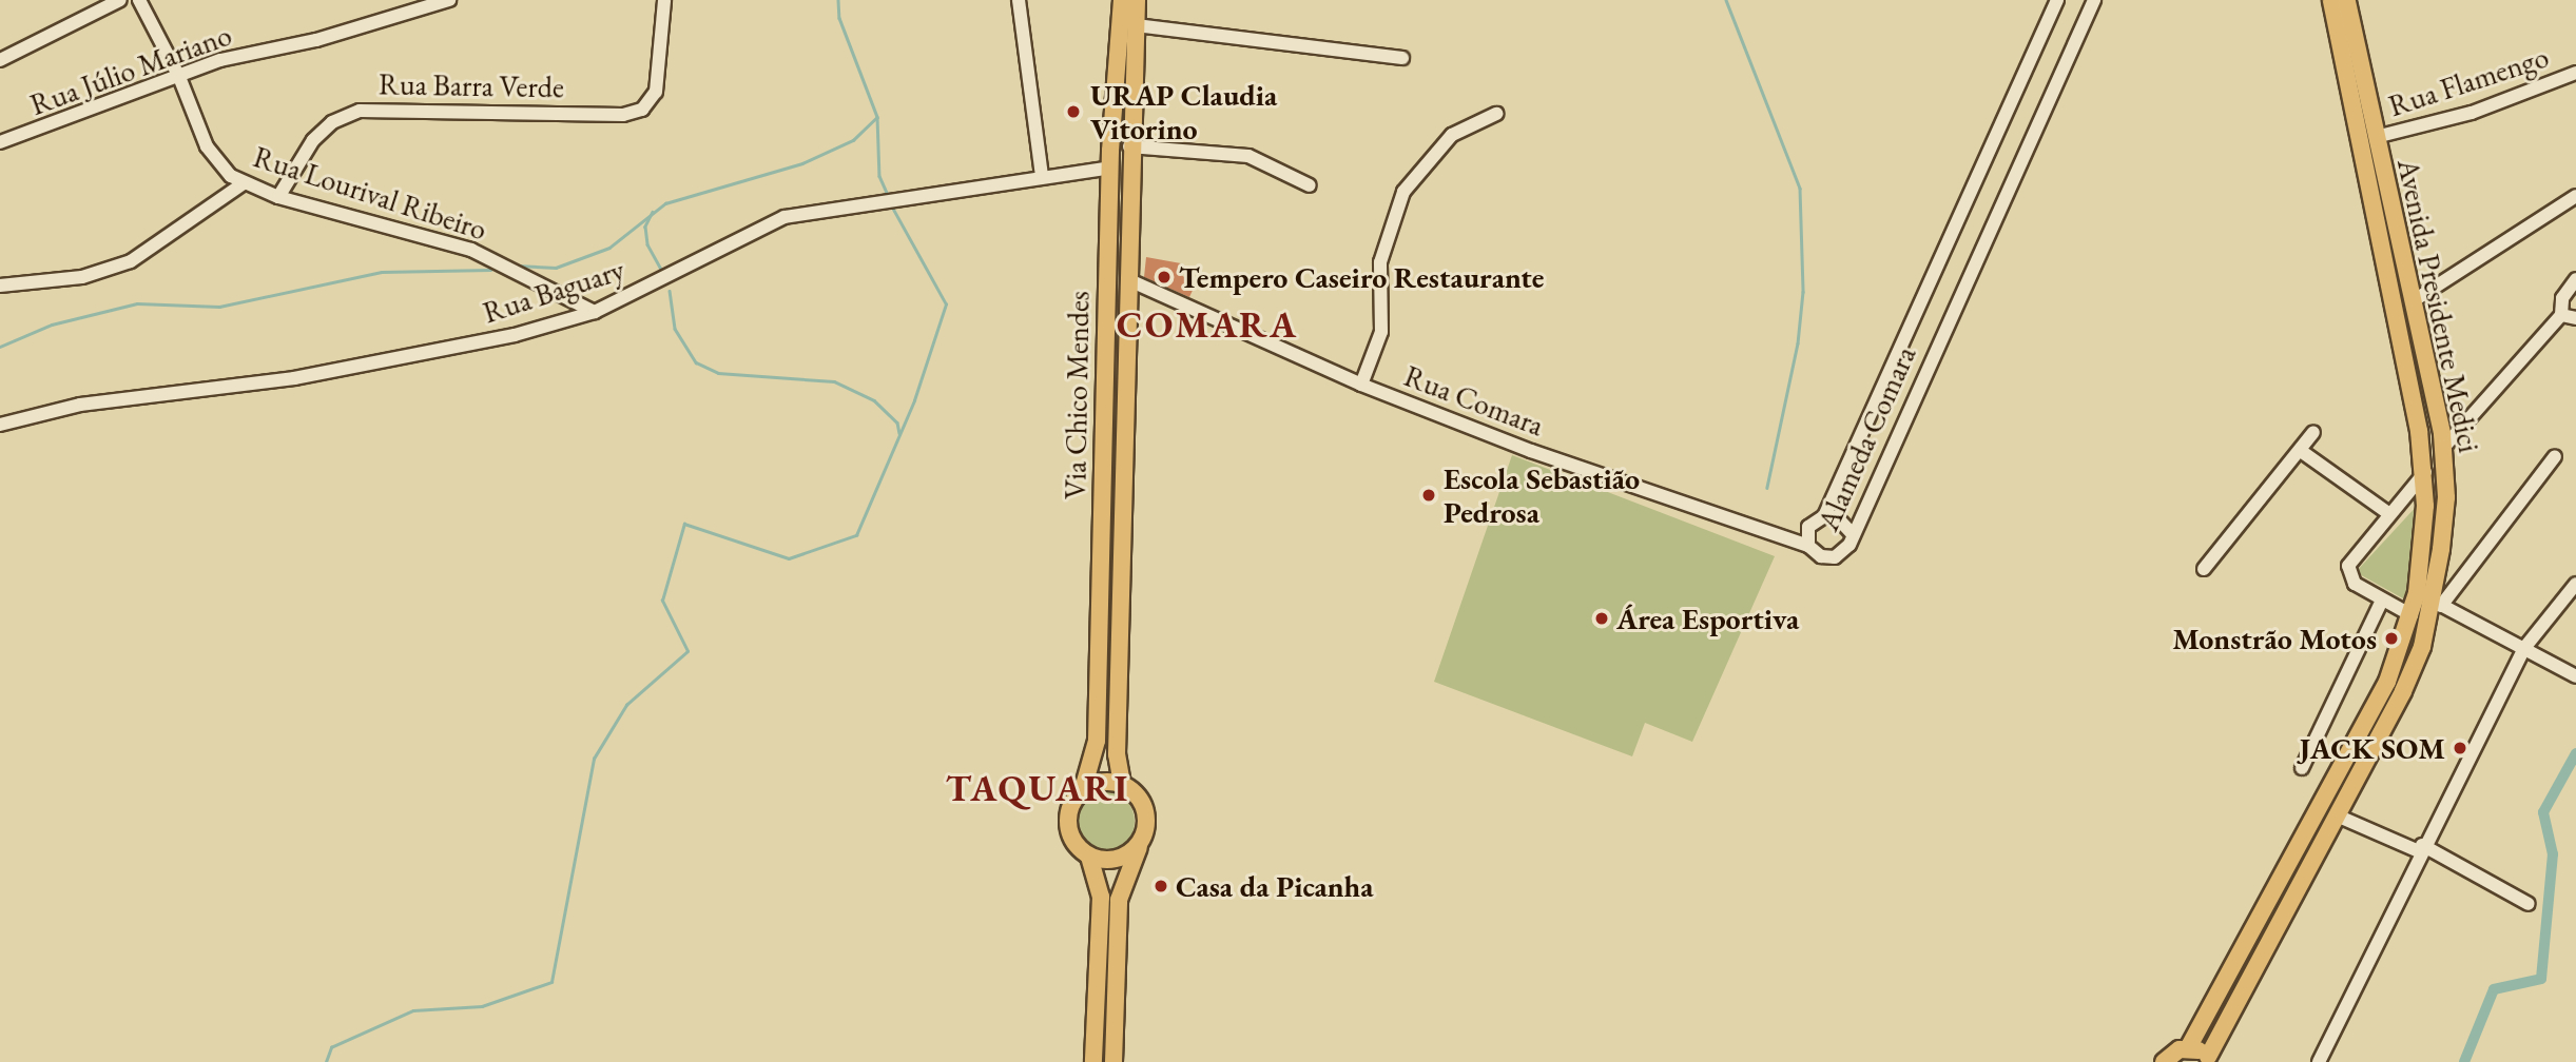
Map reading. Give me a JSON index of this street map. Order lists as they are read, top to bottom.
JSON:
{
  "streets": {
    "main road": ["Avenida Presidente Medici", "Via Chico Mendes"],
    "street": [
      "Rua Júlio Mariano",
      "Rua Flamengo",
      "Rua Barra Verde",
      "Rua Lourival Ribeiro",
      "Rua Baguary",
      "Rua Comara",
      "Alameda Comara"
    ]
  },
  "crossings": [
    ["Rua Júlio Mariano", "Rua Lourival Ribeiro"],
    ["Rua Flamengo", "Avenida Presidente Medici"],
    ["Rua Barra Verde", "Rua Lourival Ribeiro"],
    ["Rua Lourival Ribeiro", "Rua Baguary"],
    ["Rua Baguary", "Via Chico Mendes"],
    ["Via Chico Mendes", "Rua Comara"],
    ["Rua Comara", "Alameda Comara"]
  ],
  "districts": ["COMARA", "TAQUARI"],
  "places": [
    "URAP Claudia Vitorino",
    "Tempero Caseiro Restaurante",
    "Escola Sebastião Pedrosa",
    "Área Esportiva",
    "Monstrão Motos",
    "JACK SOM",
    "Casa da Picanha"
  ]
}
